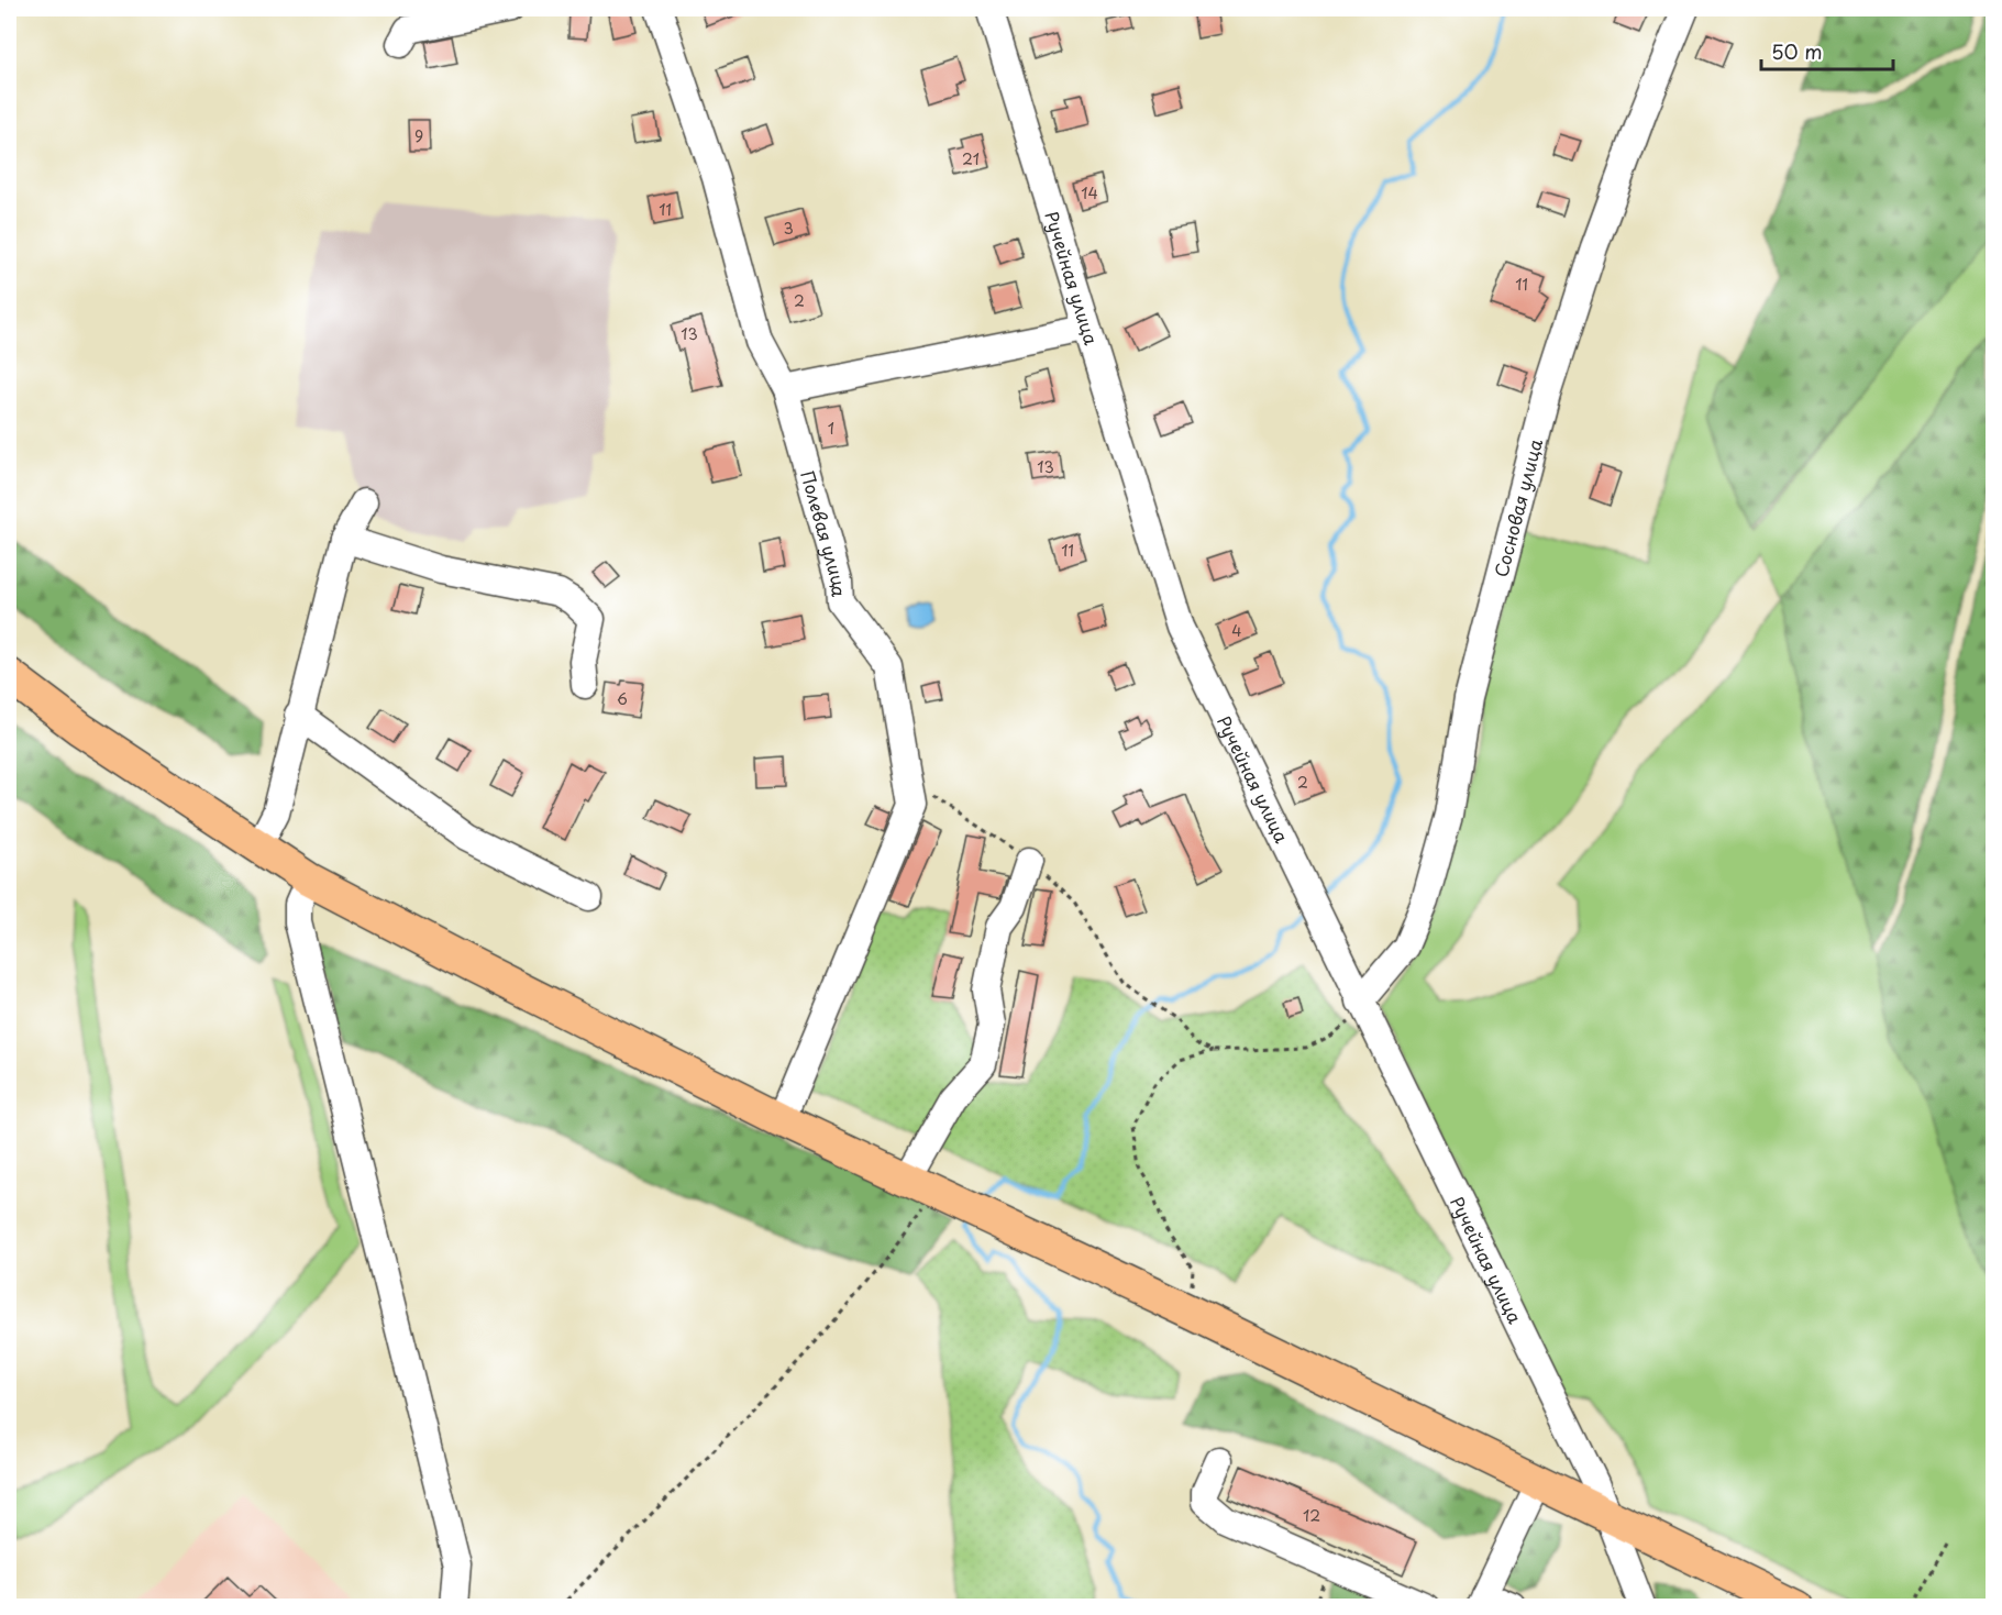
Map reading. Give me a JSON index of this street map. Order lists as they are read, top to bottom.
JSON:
{
  "streets": {
    "street": ["Ручейная улица", "Сосновая улица", "Полевая улица"]
  },
  "crossings": [
    ["Ручейная улица", "Сосновая улица"]
  ],
  "house_numbers": [
    "9",
    "21",
    "14",
    "11",
    "3",
    "11",
    "2",
    "13",
    "1",
    "13",
    "11",
    "4",
    "6",
    "2",
    "12"
  ],
  "scale_bar": "50 m"
}
